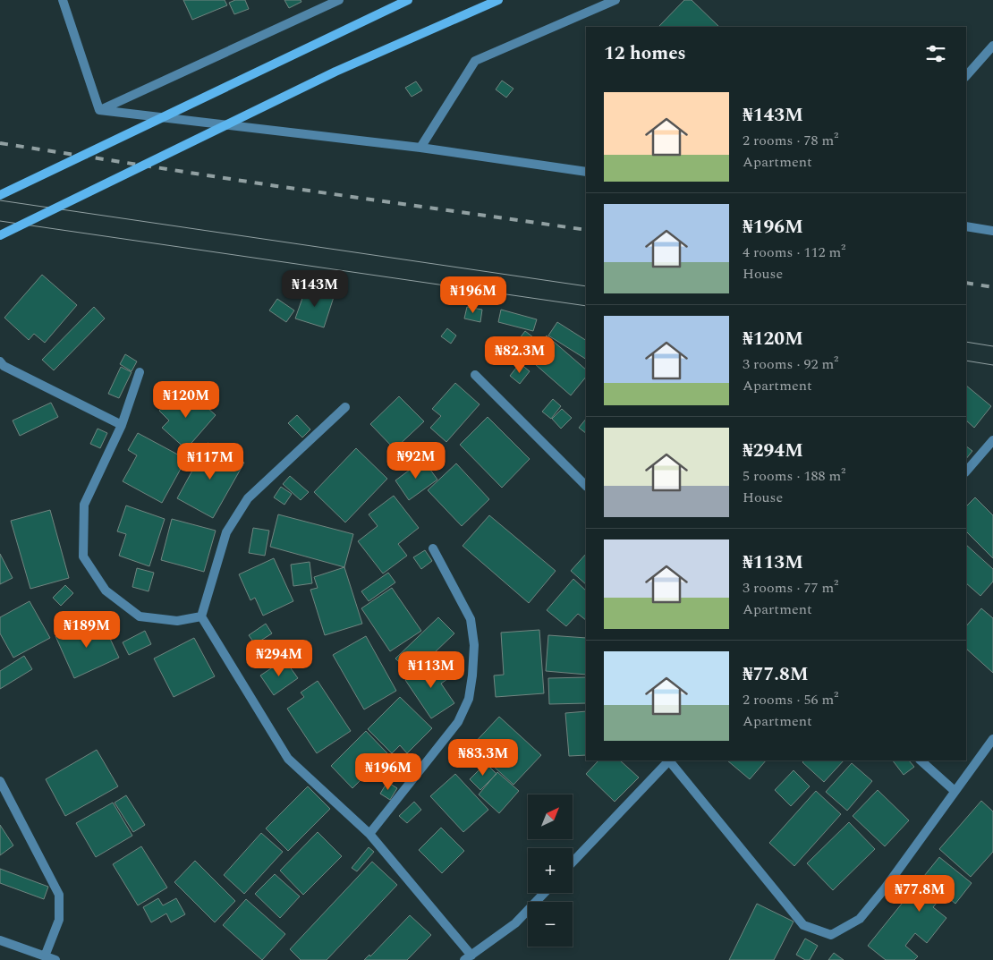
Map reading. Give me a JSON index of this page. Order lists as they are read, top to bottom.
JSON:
{
  "north": "top right",
  "page": {
    "heading": "12 homes",
    "list": [
      {
        "name": "₦143M",
        "note": "2 rooms · 78 m² · Apartment"
      },
      {
        "name": "₦196M",
        "note": "4 rooms · 112 m² · House"
      },
      {
        "name": "₦120M",
        "note": "3 rooms · 92 m² · Apartment"
      },
      {
        "name": "₦294M",
        "note": "5 rooms · 188 m² · House"
      },
      {
        "name": "₦113M",
        "note": "3 rooms · 77 m² · Apartment"
      },
      {
        "name": "₦77.8M",
        "note": "2 rooms · 56 m² · Apartment"
      }
    ],
    "price": [
      "₦143M",
      "₦196M",
      "₦82.3M",
      "₦120M",
      "₦92M",
      "₦117M",
      "₦189M",
      "₦294M",
      "₦113M",
      "₦83.3M",
      "₦196M",
      "₦77.8M"
    ],
    "map_buttons": ["+", "−"]
  }
}
